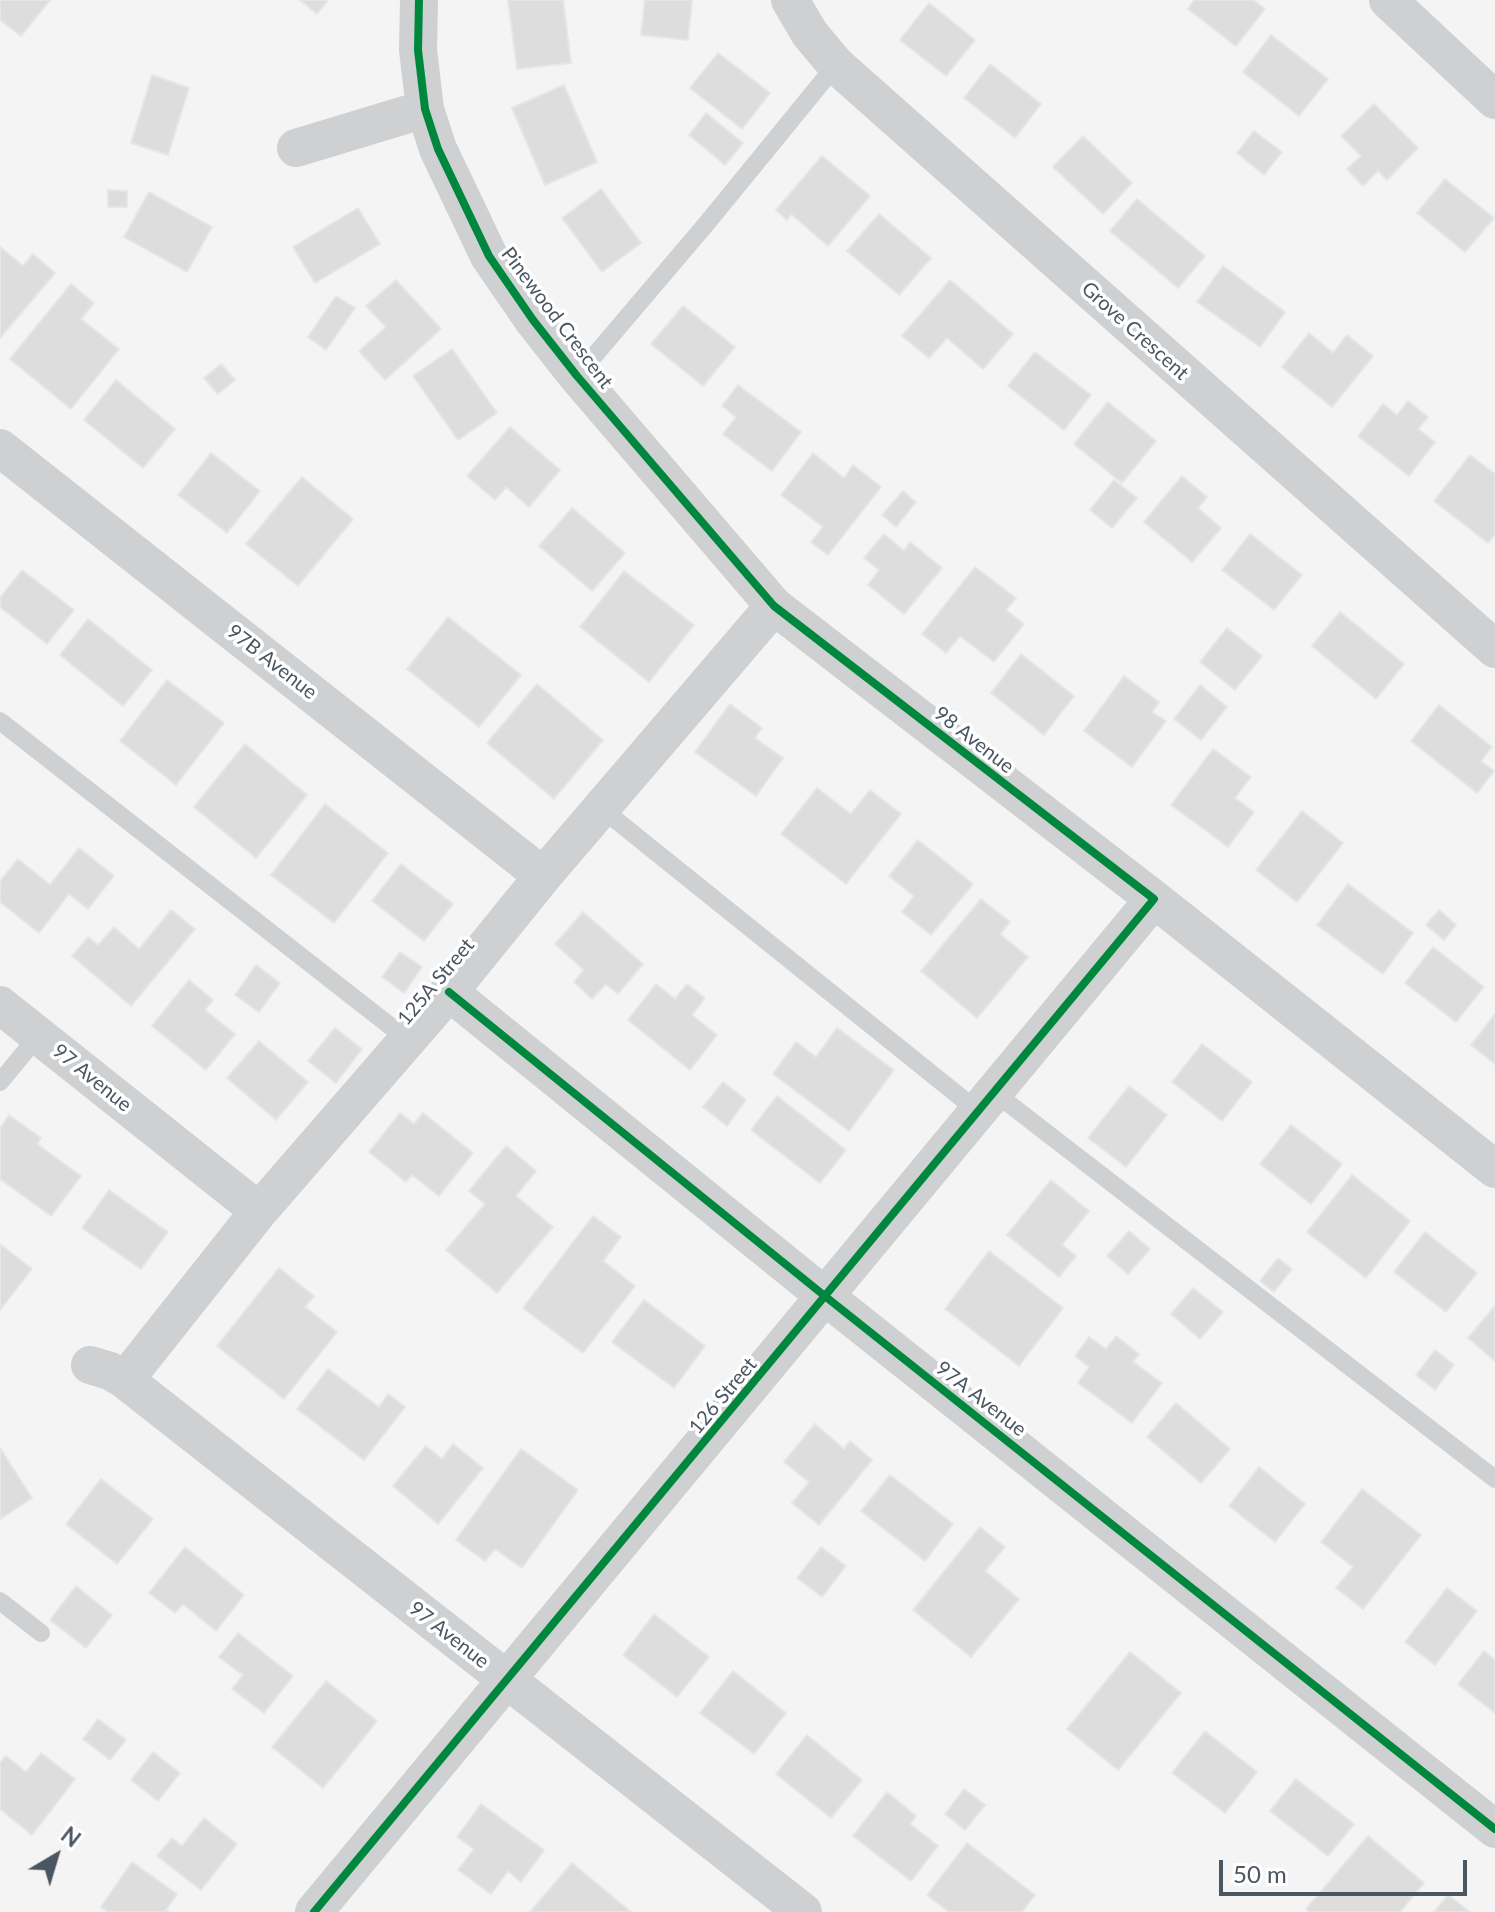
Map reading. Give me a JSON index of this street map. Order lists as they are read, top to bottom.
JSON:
{
  "streets": {
    "street": [
      "Pinewood Crescent",
      "Grove Crescent",
      "97B Avenue",
      "98 Avenue",
      "125A Street",
      "97 Avenue",
      "126 Street",
      "97A Avenue"
    ]
  },
  "crossings": [
    ["Pinewood Crescent", "98 Avenue"],
    ["Pinewood Crescent", "125A Street"],
    ["97B Avenue", "125A Street"],
    ["98 Avenue", "125A Street"],
    ["98 Avenue", "126 Street"],
    ["125A Street", "97 Avenue"],
    ["125A Street", "97A Avenue"],
    ["97 Avenue", "126 Street"],
    ["126 Street", "97A Avenue"]
  ],
  "scale_bar": "50 m",
  "north": "top right"
}
